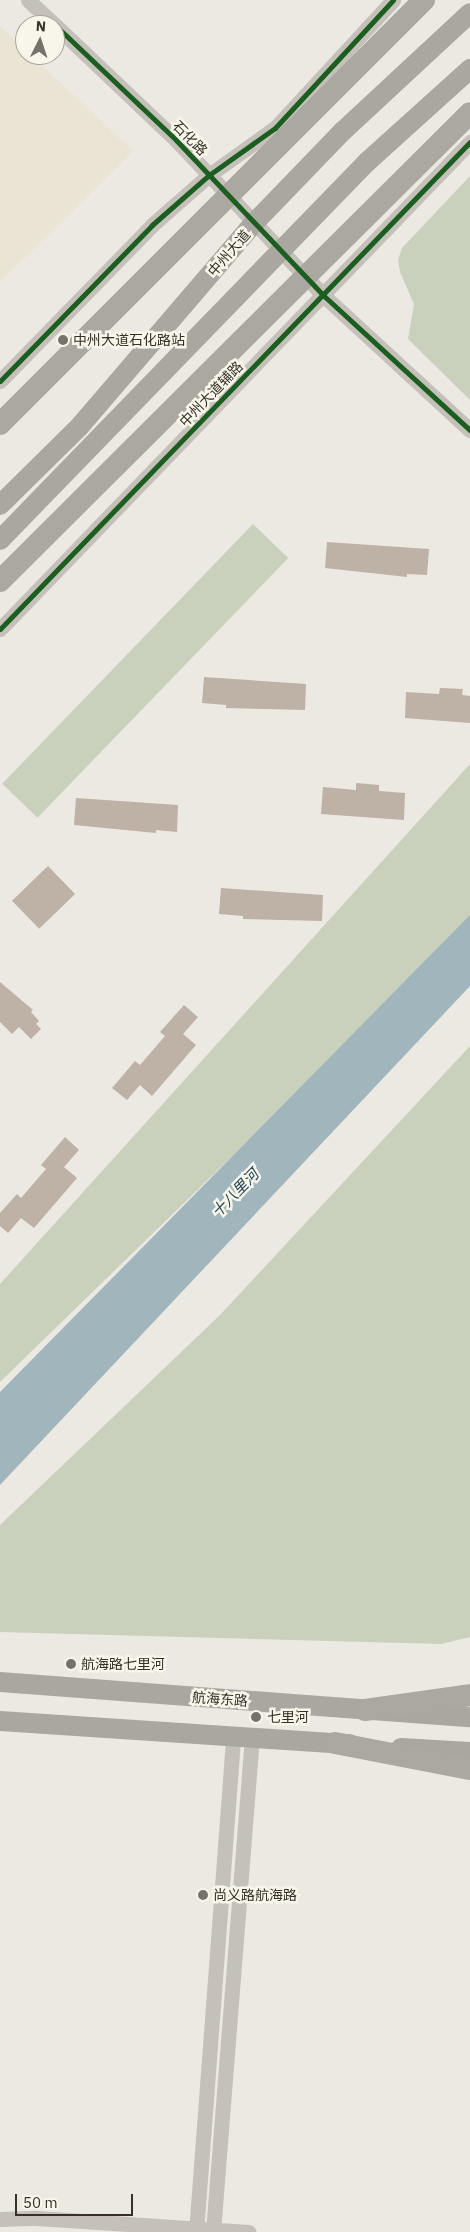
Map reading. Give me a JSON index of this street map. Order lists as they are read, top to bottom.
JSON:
{
  "streets": {
    "main road": ["中州大道", "航海东路"],
    "street": ["石化路", "中州大道辅路"]
  },
  "crossings": [
    ["石化路", "中州大道"],
    ["石化路", "中州大道辅路"]
  ],
  "water": ["十八里河"],
  "places": [
    "中州大道石化路站",
    "航海路七里河",
    "七里河",
    "尚义路航海路"
  ],
  "scale_bar": "50 m",
  "north": "top"
}
